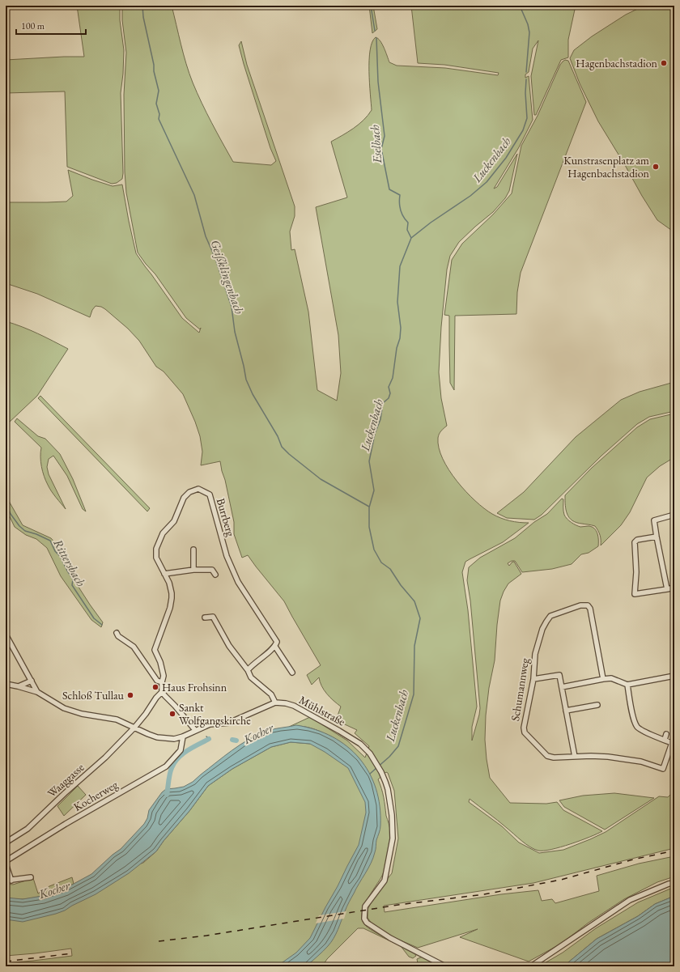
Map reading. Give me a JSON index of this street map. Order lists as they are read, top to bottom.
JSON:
{
  "streets": {
    "street": [
      "Burrberg",
      "Schumannweg",
      "Mühlstraße",
      "Waaggasse",
      "Kocherweg"
    ]
  },
  "water": [
    "Eselbach",
    "Luckenbach",
    "Geißklingenbach",
    "Rittersbach",
    "Kocher"
  ],
  "places": [
    "Hagenbachstadion",
    "Kunstrasenplatz am Hagenbachstadion",
    "Haus Frohsinn",
    "Schloß Tullau",
    "Sankt Wolfgangskirche"
  ],
  "scale_bar": "100 m"
}
